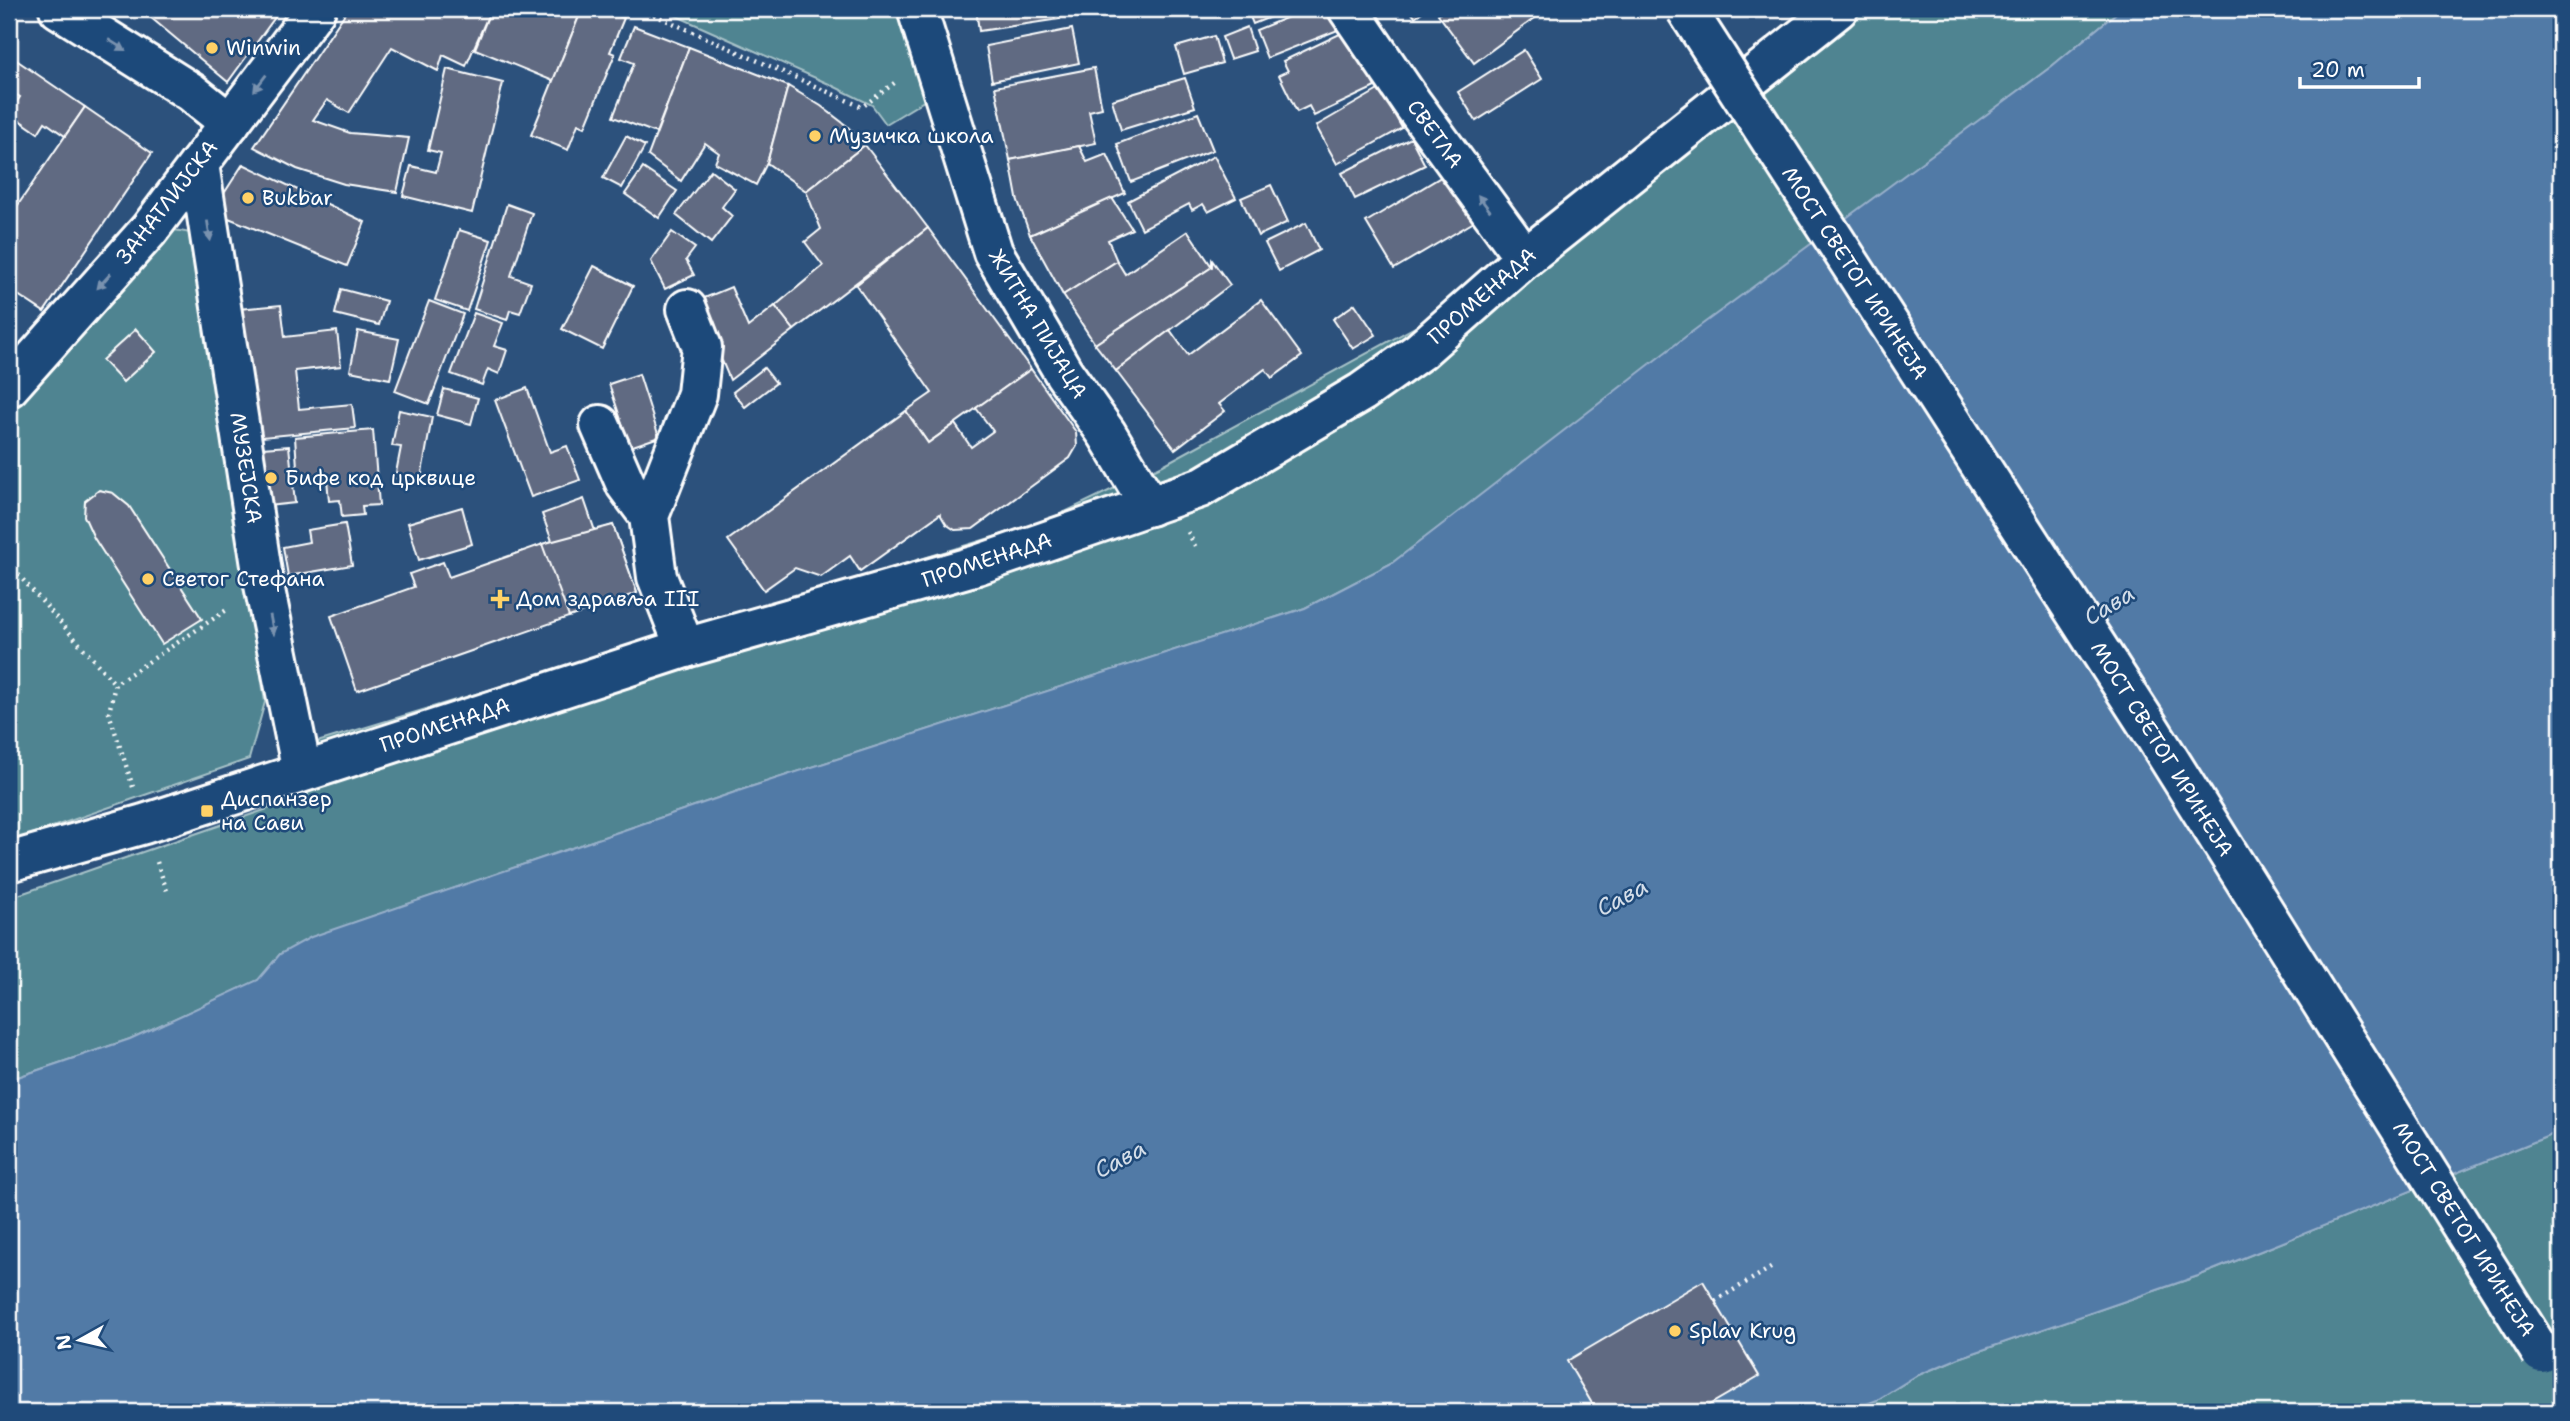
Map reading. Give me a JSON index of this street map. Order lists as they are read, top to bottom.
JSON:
{
  "streets": {
    "street": [
      "СВЕТЛА",
      "ЗАНАТЛИЈСКА",
      "МОСТ СВЕТОГ ИРИНЕЈА",
      "ПРОМЕНАДА",
      "ЖИТНА ПИЈАЦА",
      "МУЗЕЈСКА"
    ]
  },
  "crossings": [
    ["СВЕТЛА", "ПРОМЕНАДА"],
    ["ЗАНАТЛИЈСКА", "МУЗЕЈСКА"],
    ["ПРОМЕНАДА", "ЖИТНА ПИЈАЦА"],
    ["ПРОМЕНАДА", "МУЗЕЈСКА"]
  ],
  "one_way": ["СВЕТЛА", "ЗАНАТЛИЈСКА", "МУЗЕЈСКА"],
  "water": ["Сава"],
  "places": {
    "other": [
      "Winwin",
      "Музичка школа",
      "Bukbar",
      "Бифе код црквице",
      "Светог Стефана",
      "Splav Krug"
    ],
    "health": ["Дом здравља III"],
    "transit": ["Диспанзер на Сави"]
  },
  "scale_bar": "20 m",
  "north": "left"
}
